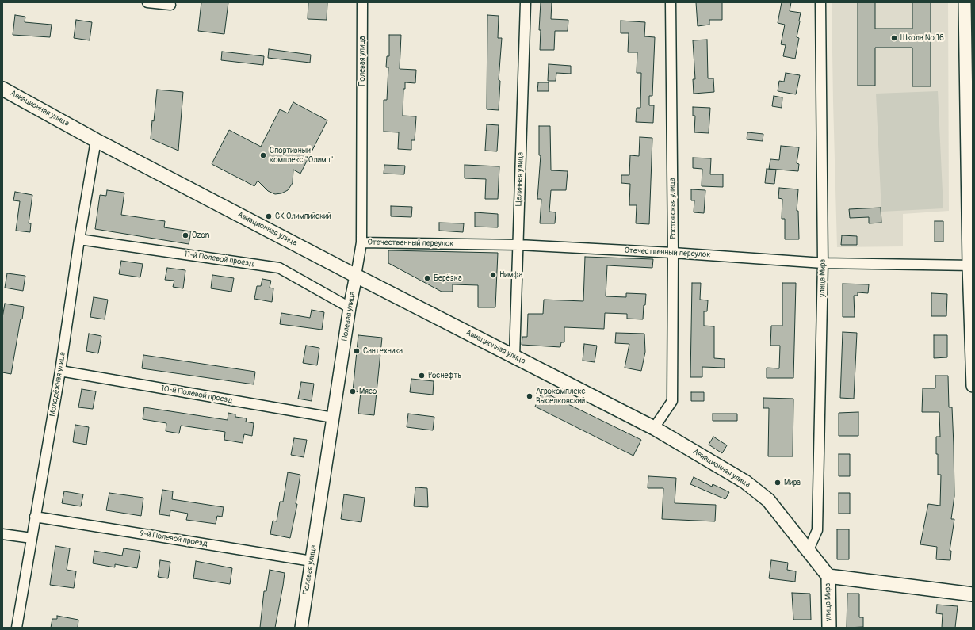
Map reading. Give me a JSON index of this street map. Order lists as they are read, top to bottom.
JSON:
{
  "streets": {
    "main road": ["Авиационная улица", "улица Мира"],
    "street": [
      "Полевая улица",
      "Целинная улица",
      "Ростовская улица",
      "Отечественный переулок",
      "11-й Полевой проезд",
      "Молодёжная улица",
      "10-й Полевой проезд",
      "9-й Полевой проезд"
    ]
  },
  "crossings": [
    ["Полевая улица", "Авиационная улица"],
    ["Полевая улица", "Отечественный переулок"],
    ["Полевая улица", "11-й Полевой проезд"],
    ["Полевая улица", "10-й Полевой проезд"],
    ["Полевая улица", "9-й Полевой проезд"],
    ["Авиационная улица", "Целинная улица"],
    ["Авиационная улица", "Ростовская улица"],
    ["Авиационная улица", "улица Мира"],
    ["Авиационная улица", "Молодёжная улица"],
    ["Целинная улица", "Отечественный переулок"],
    ["Ростовская улица", "Отечественный переулок"],
    ["Отечественный переулок", "улица Мира"],
    ["11-й Полевой проезд", "Молодёжная улица"],
    ["Молодёжная улица", "10-й Полевой проезд"],
    ["Молодёжная улица", "9-й Полевой проезд"]
  ],
  "places": [
    "Школа № 16",
    "Спортивный комплекс \"Олимп\"",
    "СК Олимпийский",
    "Ozon",
    "Нимфа",
    "Берёзка",
    "Сантехника",
    "Роснефть",
    "Мясо",
    "Агрокомплекс Выселковский",
    "Мира"
  ]
}
